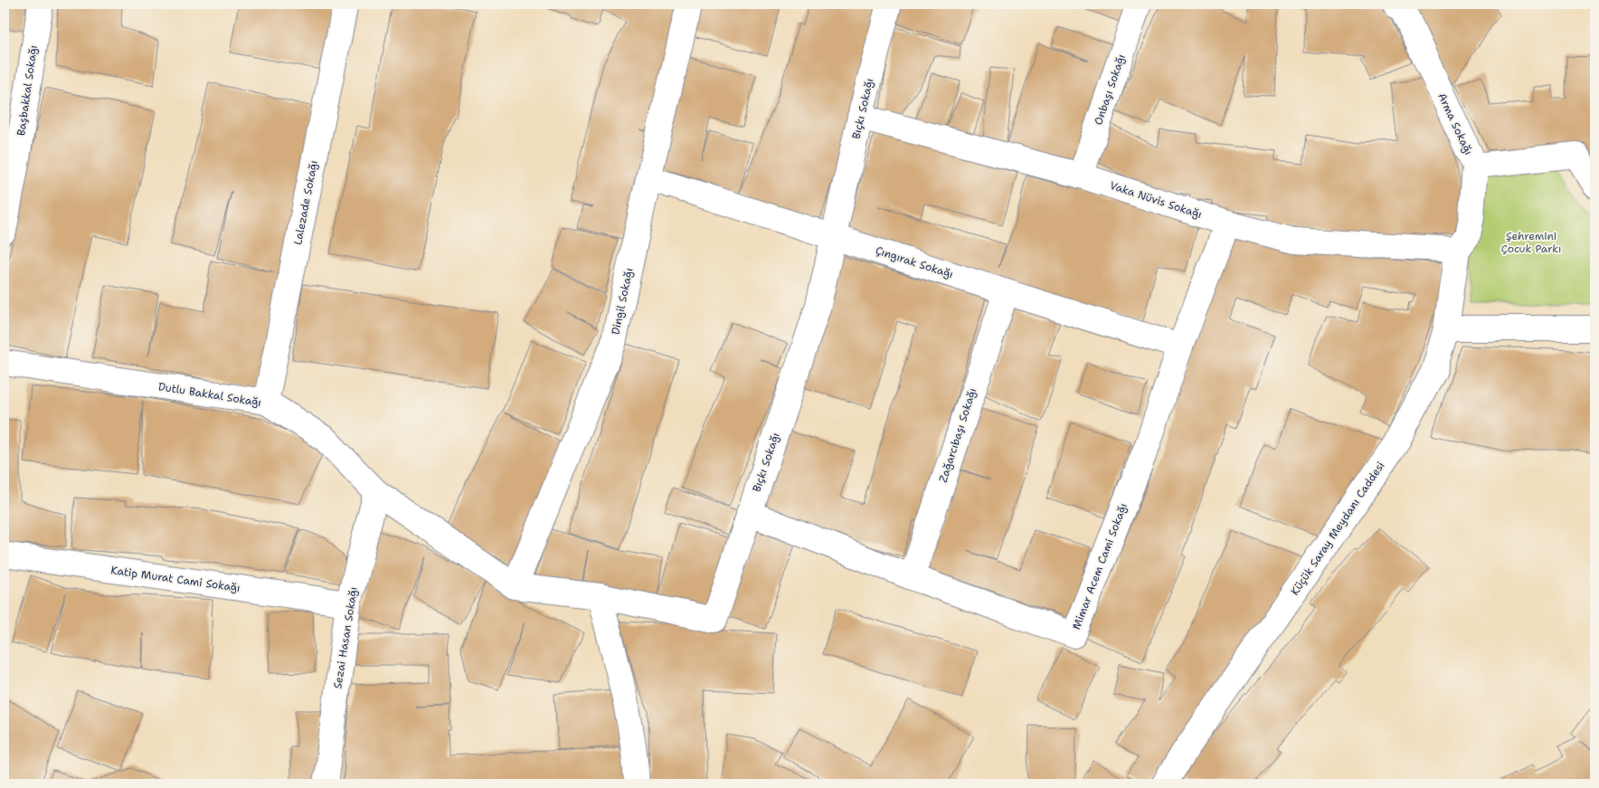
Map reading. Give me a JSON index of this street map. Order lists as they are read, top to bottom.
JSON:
{
  "streets": {
    "street": [
      "Onbaşı Sokağı",
      "Başbakkal Sokağı",
      "Bıçkı Sokağı",
      "Arma Sokağı",
      "Vaka Nüvis Sokağı",
      "Lalezade Sokağı",
      "Çıngırak Sokağı",
      "Dingil Sokağı",
      "Dutlu Bakkal Sokağı",
      "Zağarcıbaşı Sokağı",
      "Küçük Saray Meydanı Caddesi",
      "Mimar Acem Cami Sokağı",
      "Katip Murat Cami Sokağı",
      "Sezai Hasan Sokağı"
    ]
  },
  "crossings": [
    ["Onbaşı Sokağı", "Vaka Nüvis Sokağı"],
    ["Bıçkı Sokağı", "Vaka Nüvis Sokağı"],
    ["Bıçkı Sokağı", "Çıngırak Sokağı"],
    ["Bıçkı Sokağı", "Dutlu Bakkal Sokağı"],
    ["Bıçkı Sokağı", "Mimar Acem Cami Sokağı"],
    ["Arma Sokağı", "Vaka Nüvis Sokağı"],
    ["Arma Sokağı", "Küçük Saray Meydanı Caddesi"],
    ["Vaka Nüvis Sokağı", "Küçük Saray Meydanı Caddesi"],
    ["Vaka Nüvis Sokağı", "Mimar Acem Cami Sokağı"],
    ["Lalezade Sokağı", "Dutlu Bakkal Sokağı"],
    ["Çıngırak Sokağı", "Dingil Sokağı"],
    ["Çıngırak Sokağı", "Zağarcıbaşı Sokağı"],
    ["Çıngırak Sokağı", "Mimar Acem Cami Sokağı"],
    ["Dingil Sokağı", "Dutlu Bakkal Sokağı"],
    ["Dutlu Bakkal Sokağı", "Sezai Hasan Sokağı"],
    ["Zağarcıbaşı Sokağı", "Mimar Acem Cami Sokağı"],
    ["Katip Murat Cami Sokağı", "Sezai Hasan Sokağı"]
  ],
  "parks": ["Şehremini Çocuk Parkı"]
}
